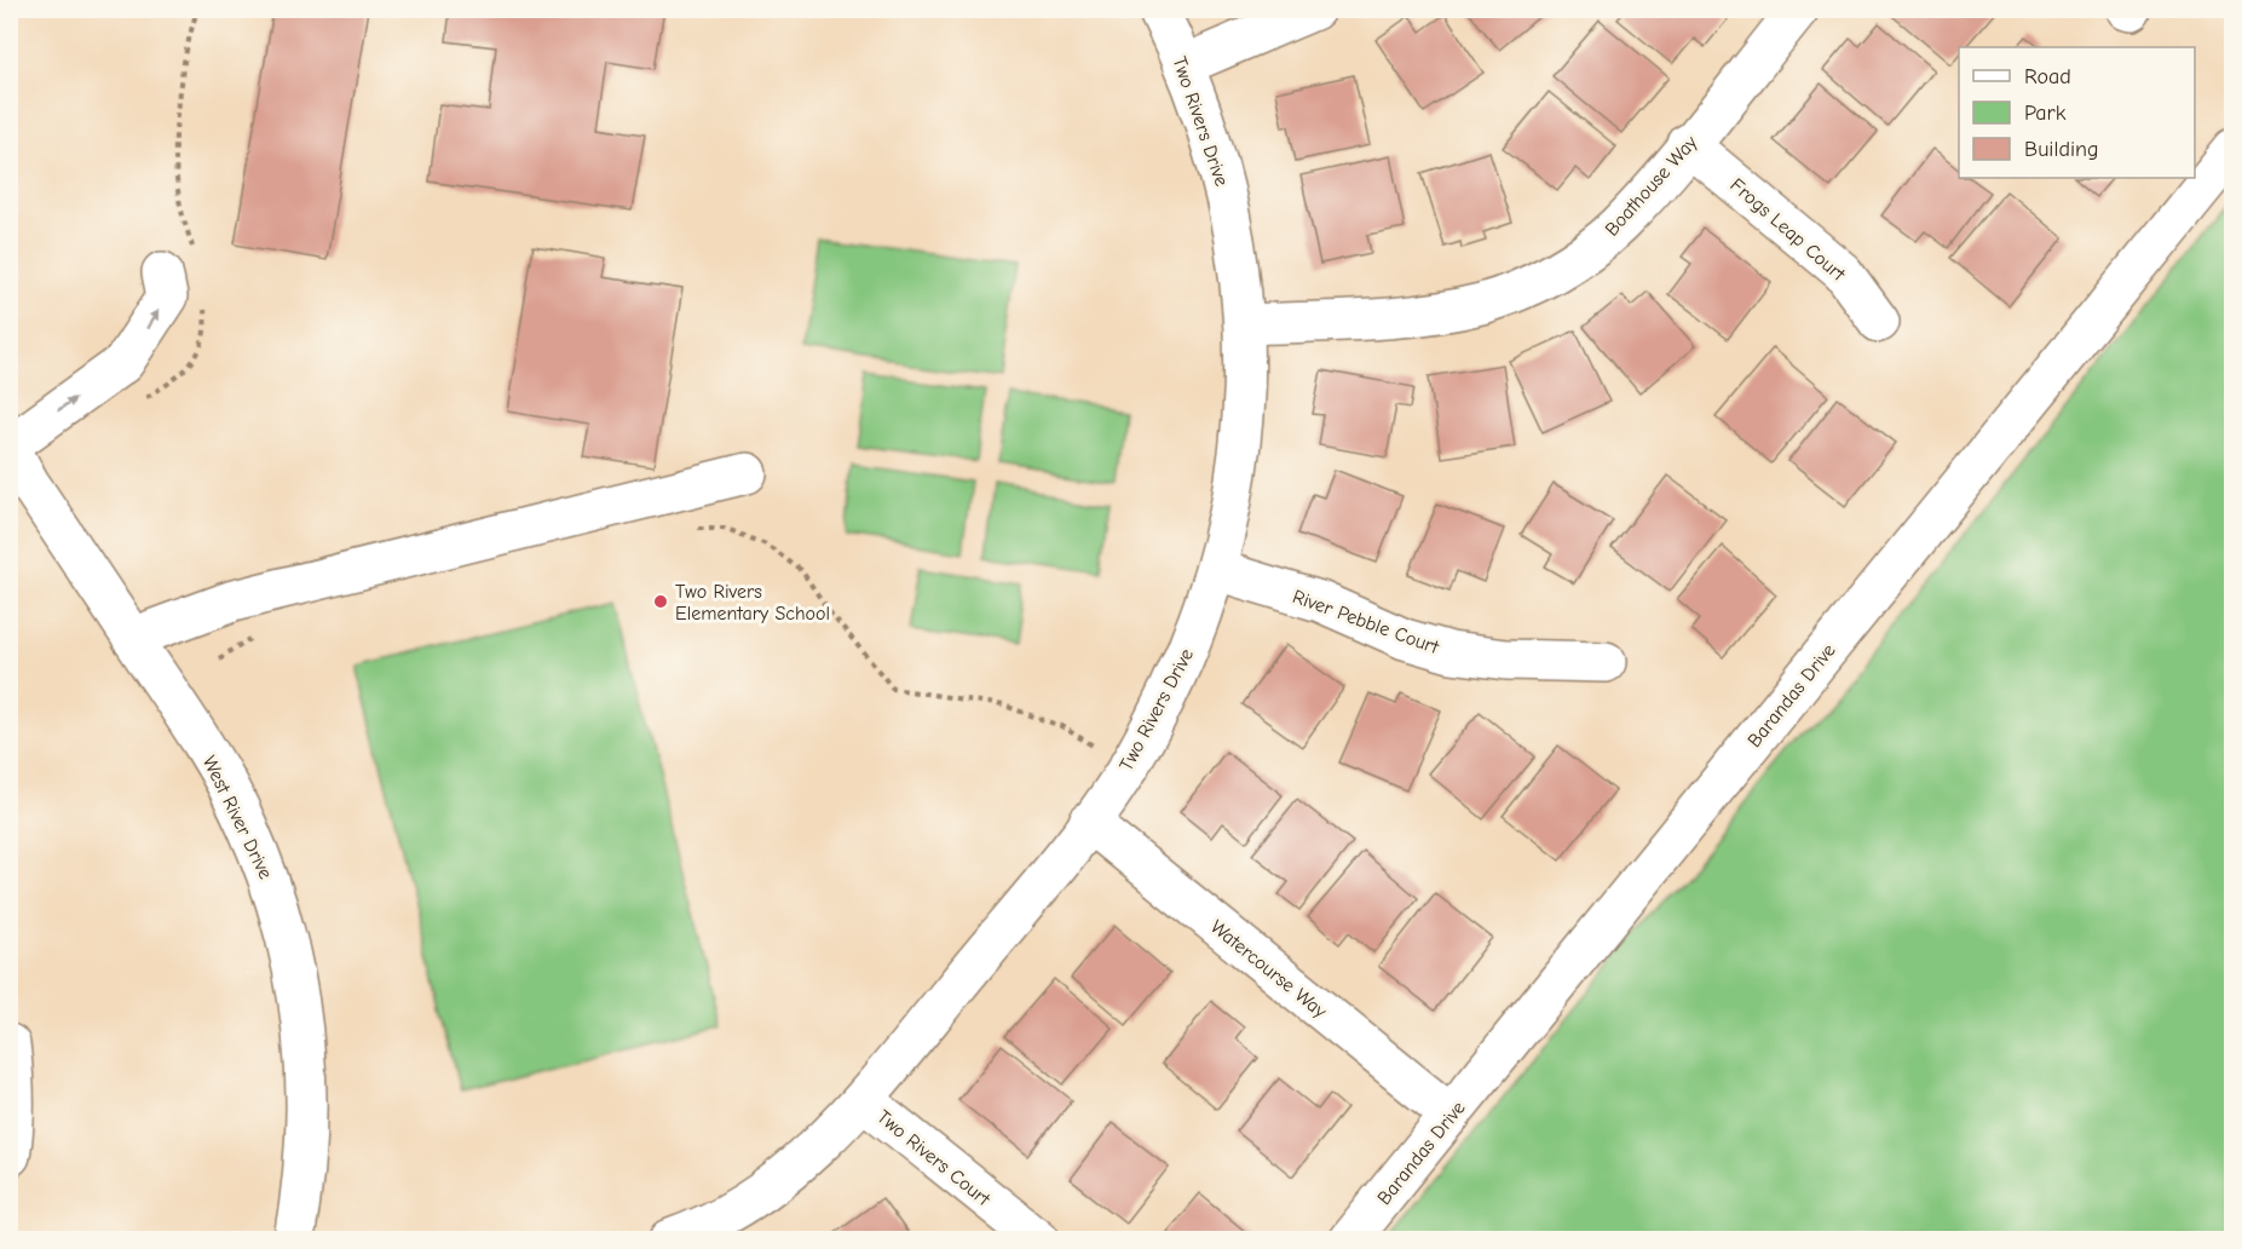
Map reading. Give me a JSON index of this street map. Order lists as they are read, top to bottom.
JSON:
{
  "streets": {
    "street": [
      "Two Rivers Drive",
      "Boathouse Way",
      "Frogs Leap Court",
      "River Pebble Court",
      "Barandas Drive",
      "West River Drive",
      "Watercourse Way",
      "Two Rivers Court"
    ]
  },
  "crossings": [
    ["Two Rivers Drive", "Boathouse Way"],
    ["Two Rivers Drive", "River Pebble Court"],
    ["Two Rivers Drive", "Watercourse Way"],
    ["Two Rivers Drive", "Two Rivers Court"],
    ["Boathouse Way", "Frogs Leap Court"],
    ["Barandas Drive", "Watercourse Way"]
  ],
  "places": ["Two Rivers Elementary School"],
  "legend": ["Road", "Park", "Building"]
}
